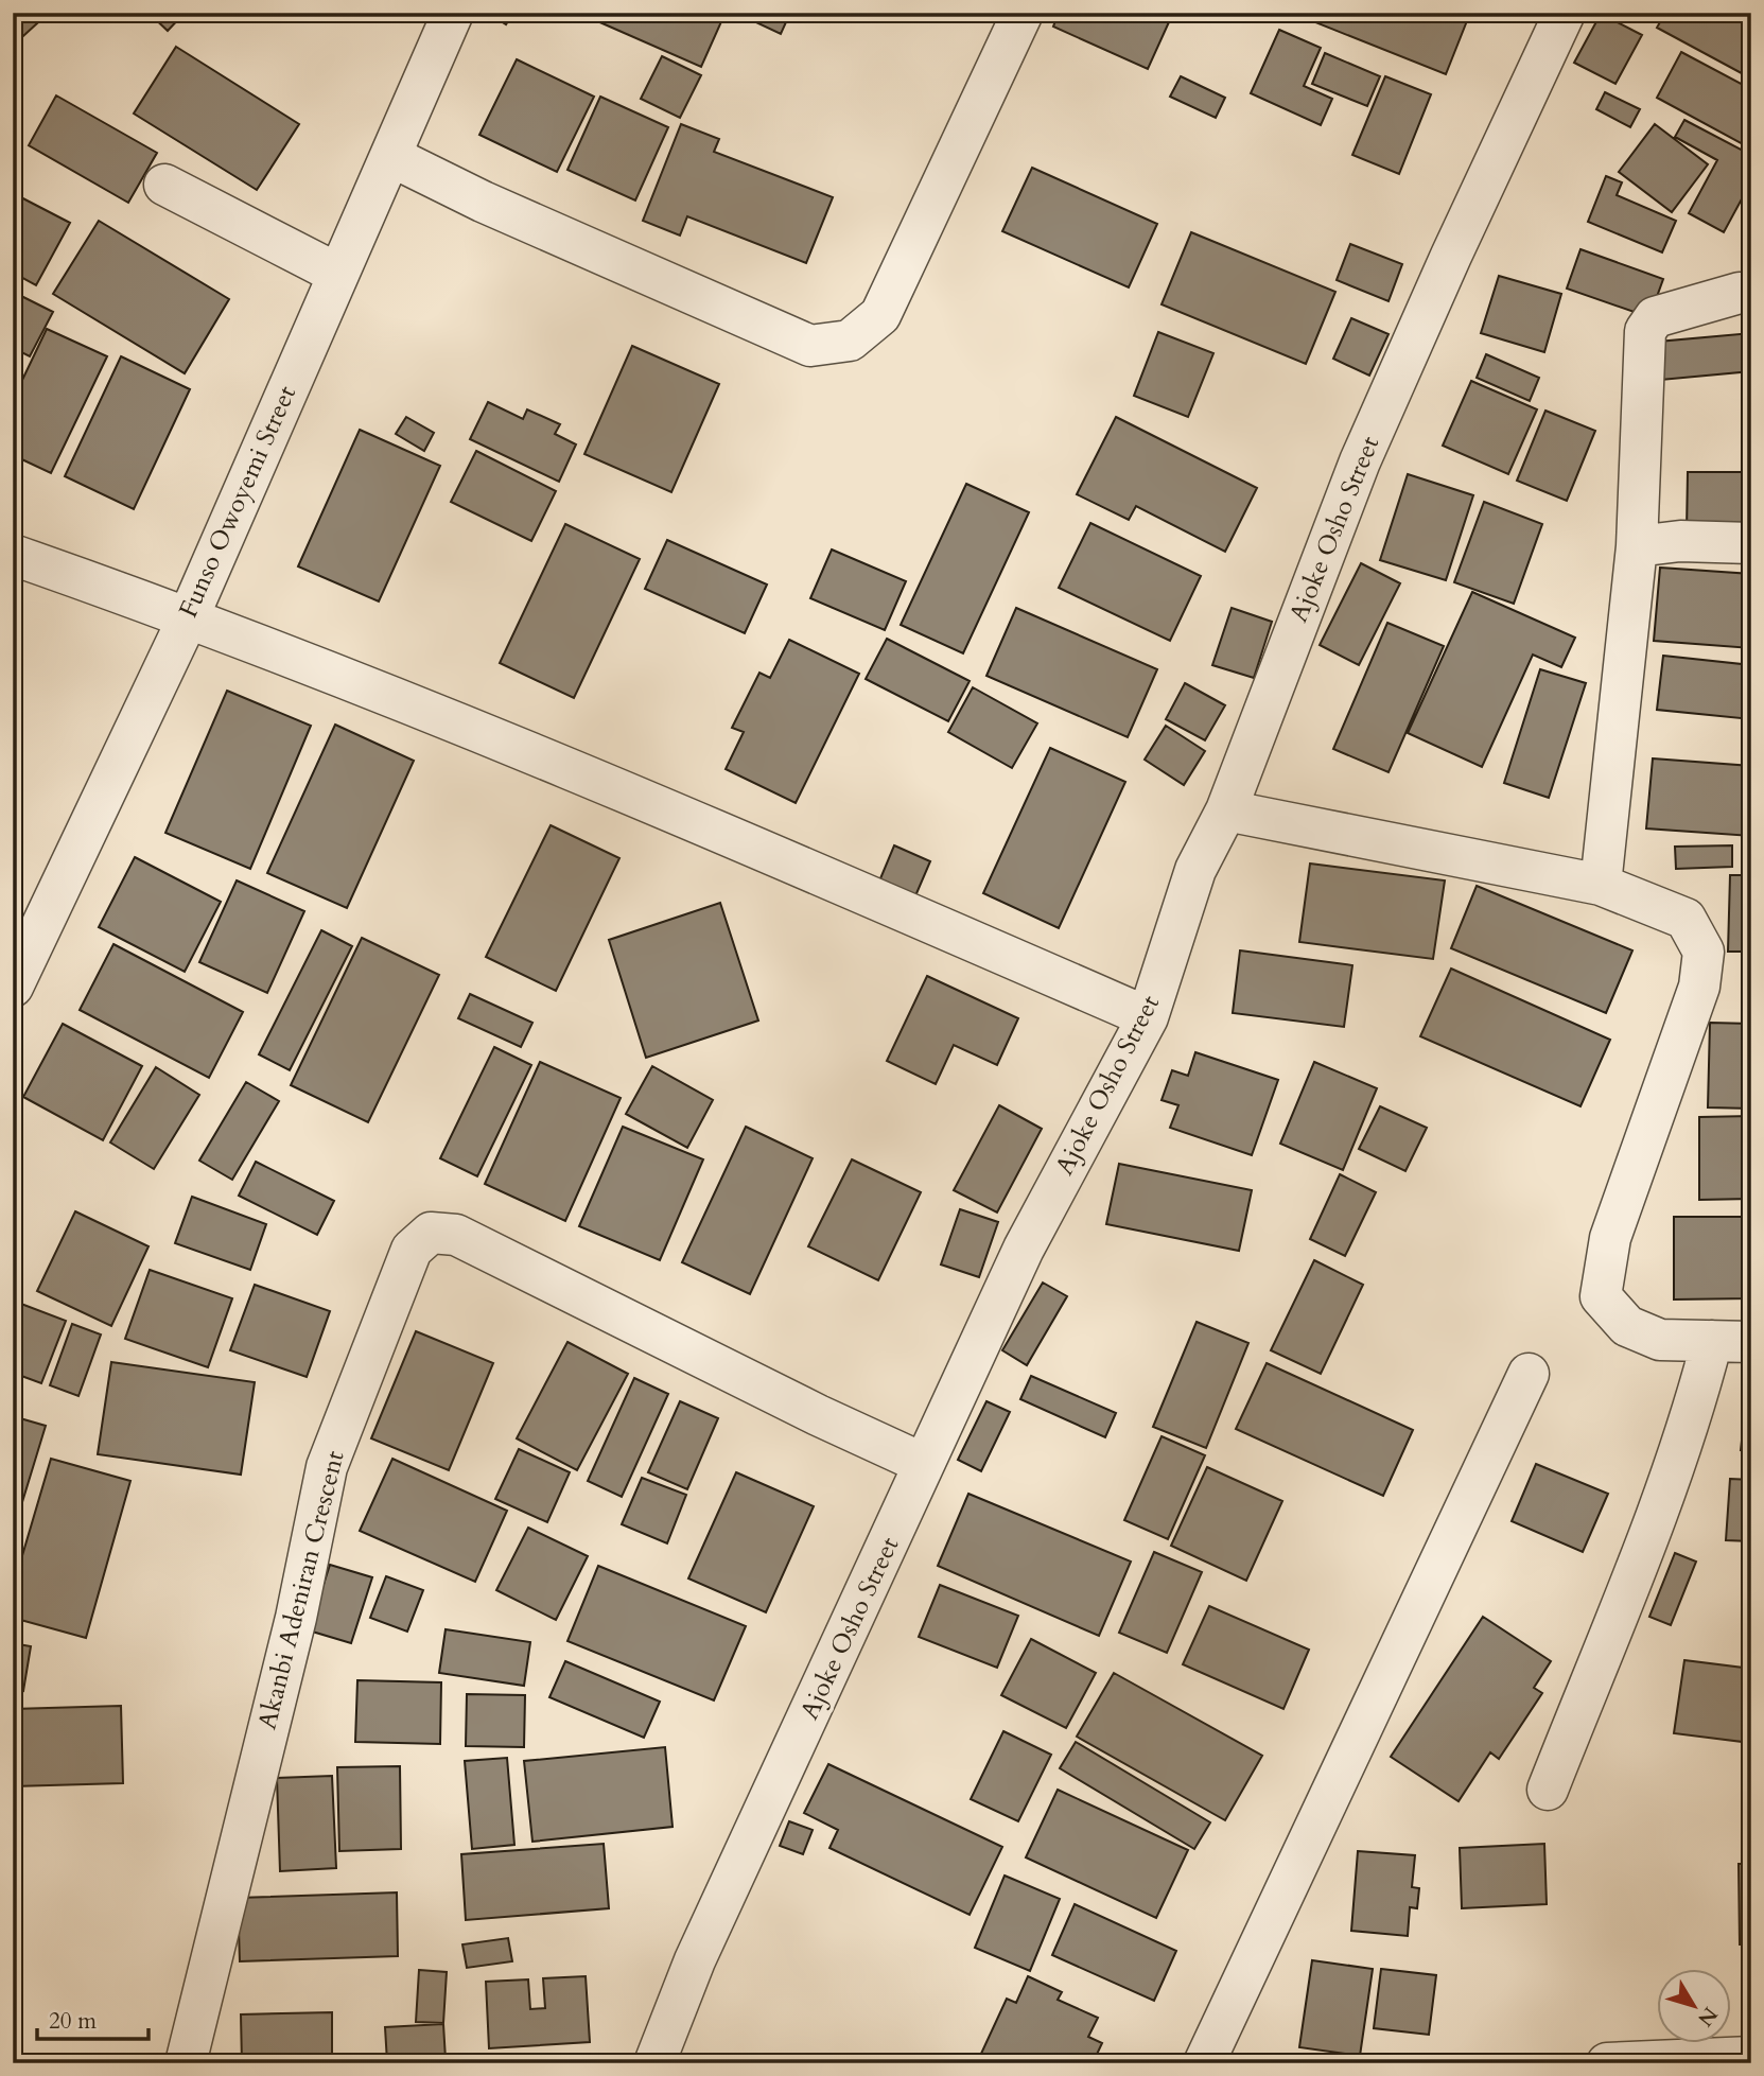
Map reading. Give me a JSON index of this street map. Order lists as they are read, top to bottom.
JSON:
{
  "streets": {
    "street": ["Funso Owoyemi Street", "Ajoke Osho Street", "Akanbi Adeniran Crescent"]
  },
  "crossings": [
    ["Ajoke Osho Street", "Akanbi Adeniran Crescent"]
  ],
  "scale_bar": "20 m",
  "north": "bottom right"
}
